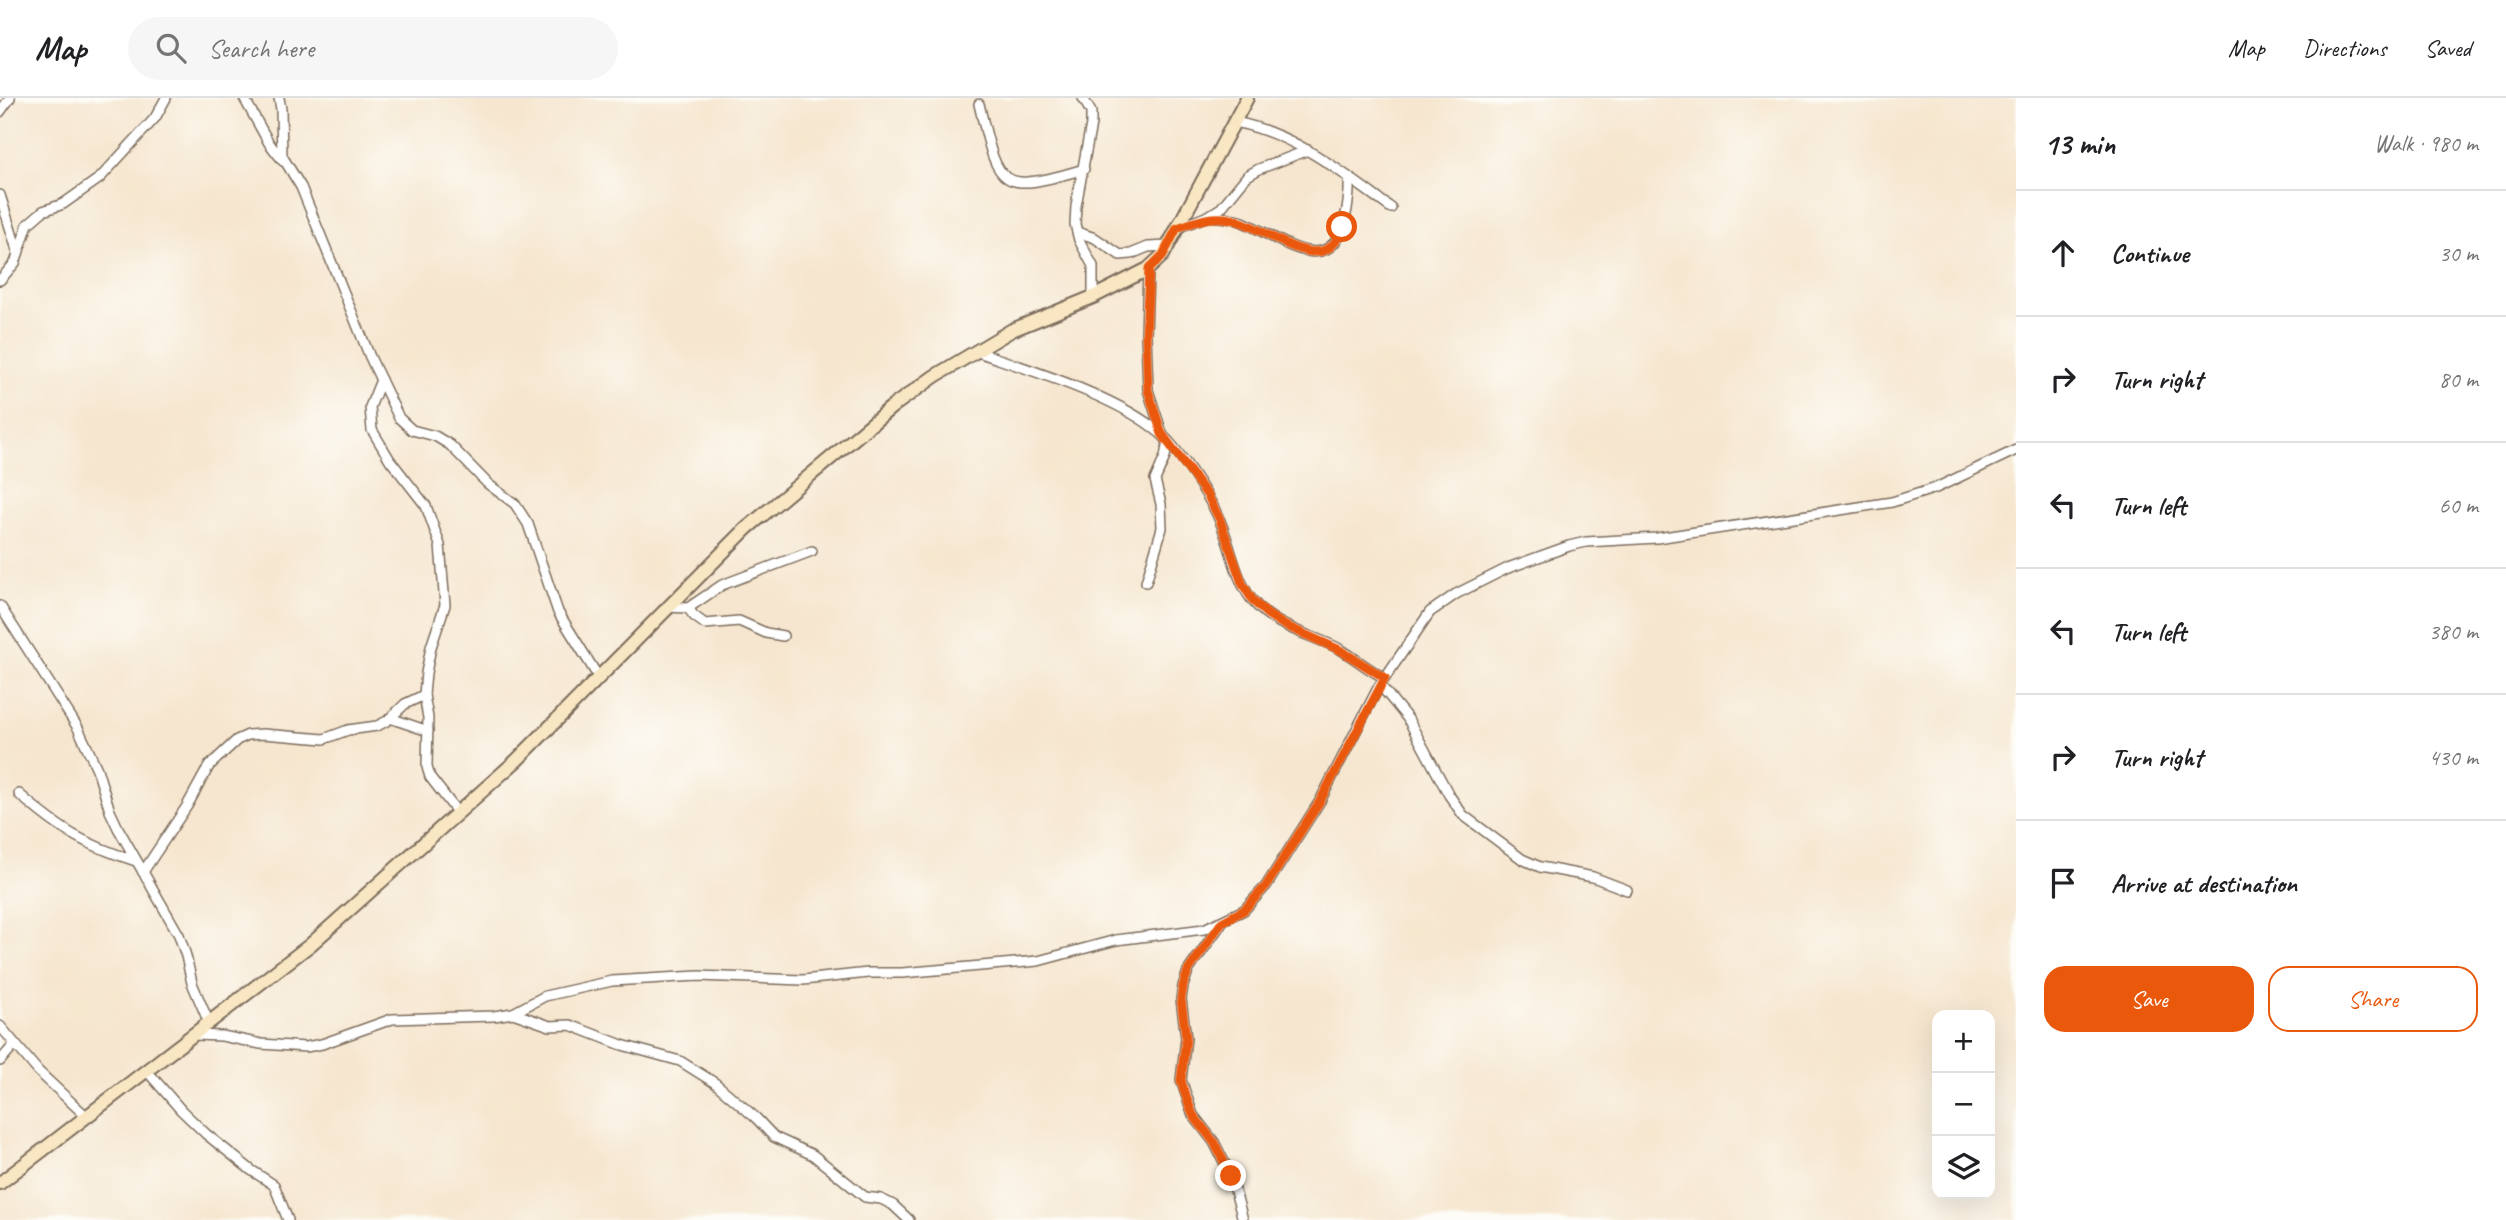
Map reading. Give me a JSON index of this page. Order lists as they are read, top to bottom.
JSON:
{
  "page": {
    "header": "Map",
    "search": "Search here",
    "nav": ["Map", "Directions", "Saved"],
    "heading": ["13 min", "Walk · 980 m"],
    "list": [
      ["Continue", "30 m"],
      ["Turn right", "80 m"],
      ["Turn left", "60 m"],
      ["Turn left", "380 m"],
      ["Turn right", "430 m"],
      "Arrive at destination"
    ],
    "buttons": ["Save", "Share"],
    "map_buttons": ["+", "−"]
  }
}
